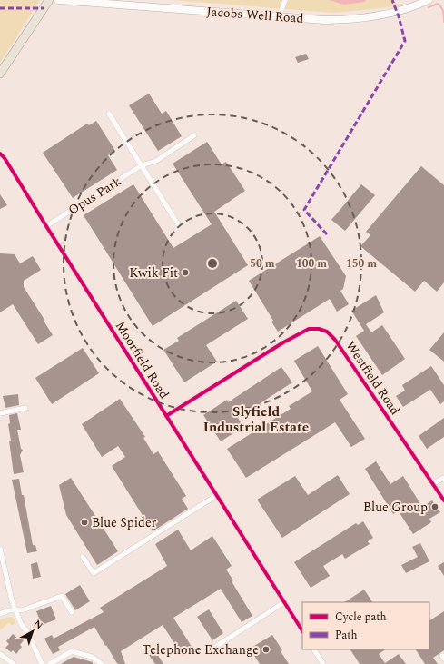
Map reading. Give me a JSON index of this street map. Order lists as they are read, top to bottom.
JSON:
{
  "streets": {
    "street": [
      "Jacobs Well Road",
      "Opus Park",
      "Moorfield Road",
      "Westfield Road"
    ]
  },
  "crossings": [
    ["Opus Park", "Moorfield Road"],
    ["Moorfield Road", "Westfield Road"]
  ],
  "districts": ["Slyfield Industrial Estate"],
  "places": [
    "Kwik Fit",
    "Blue Group",
    "Blue Spider",
    "Telephone Exchange"
  ],
  "legend": ["Cycle path", "Path"],
  "north": "top right",
  "rings": ["50 m", "100 m", "150 m"]
}
